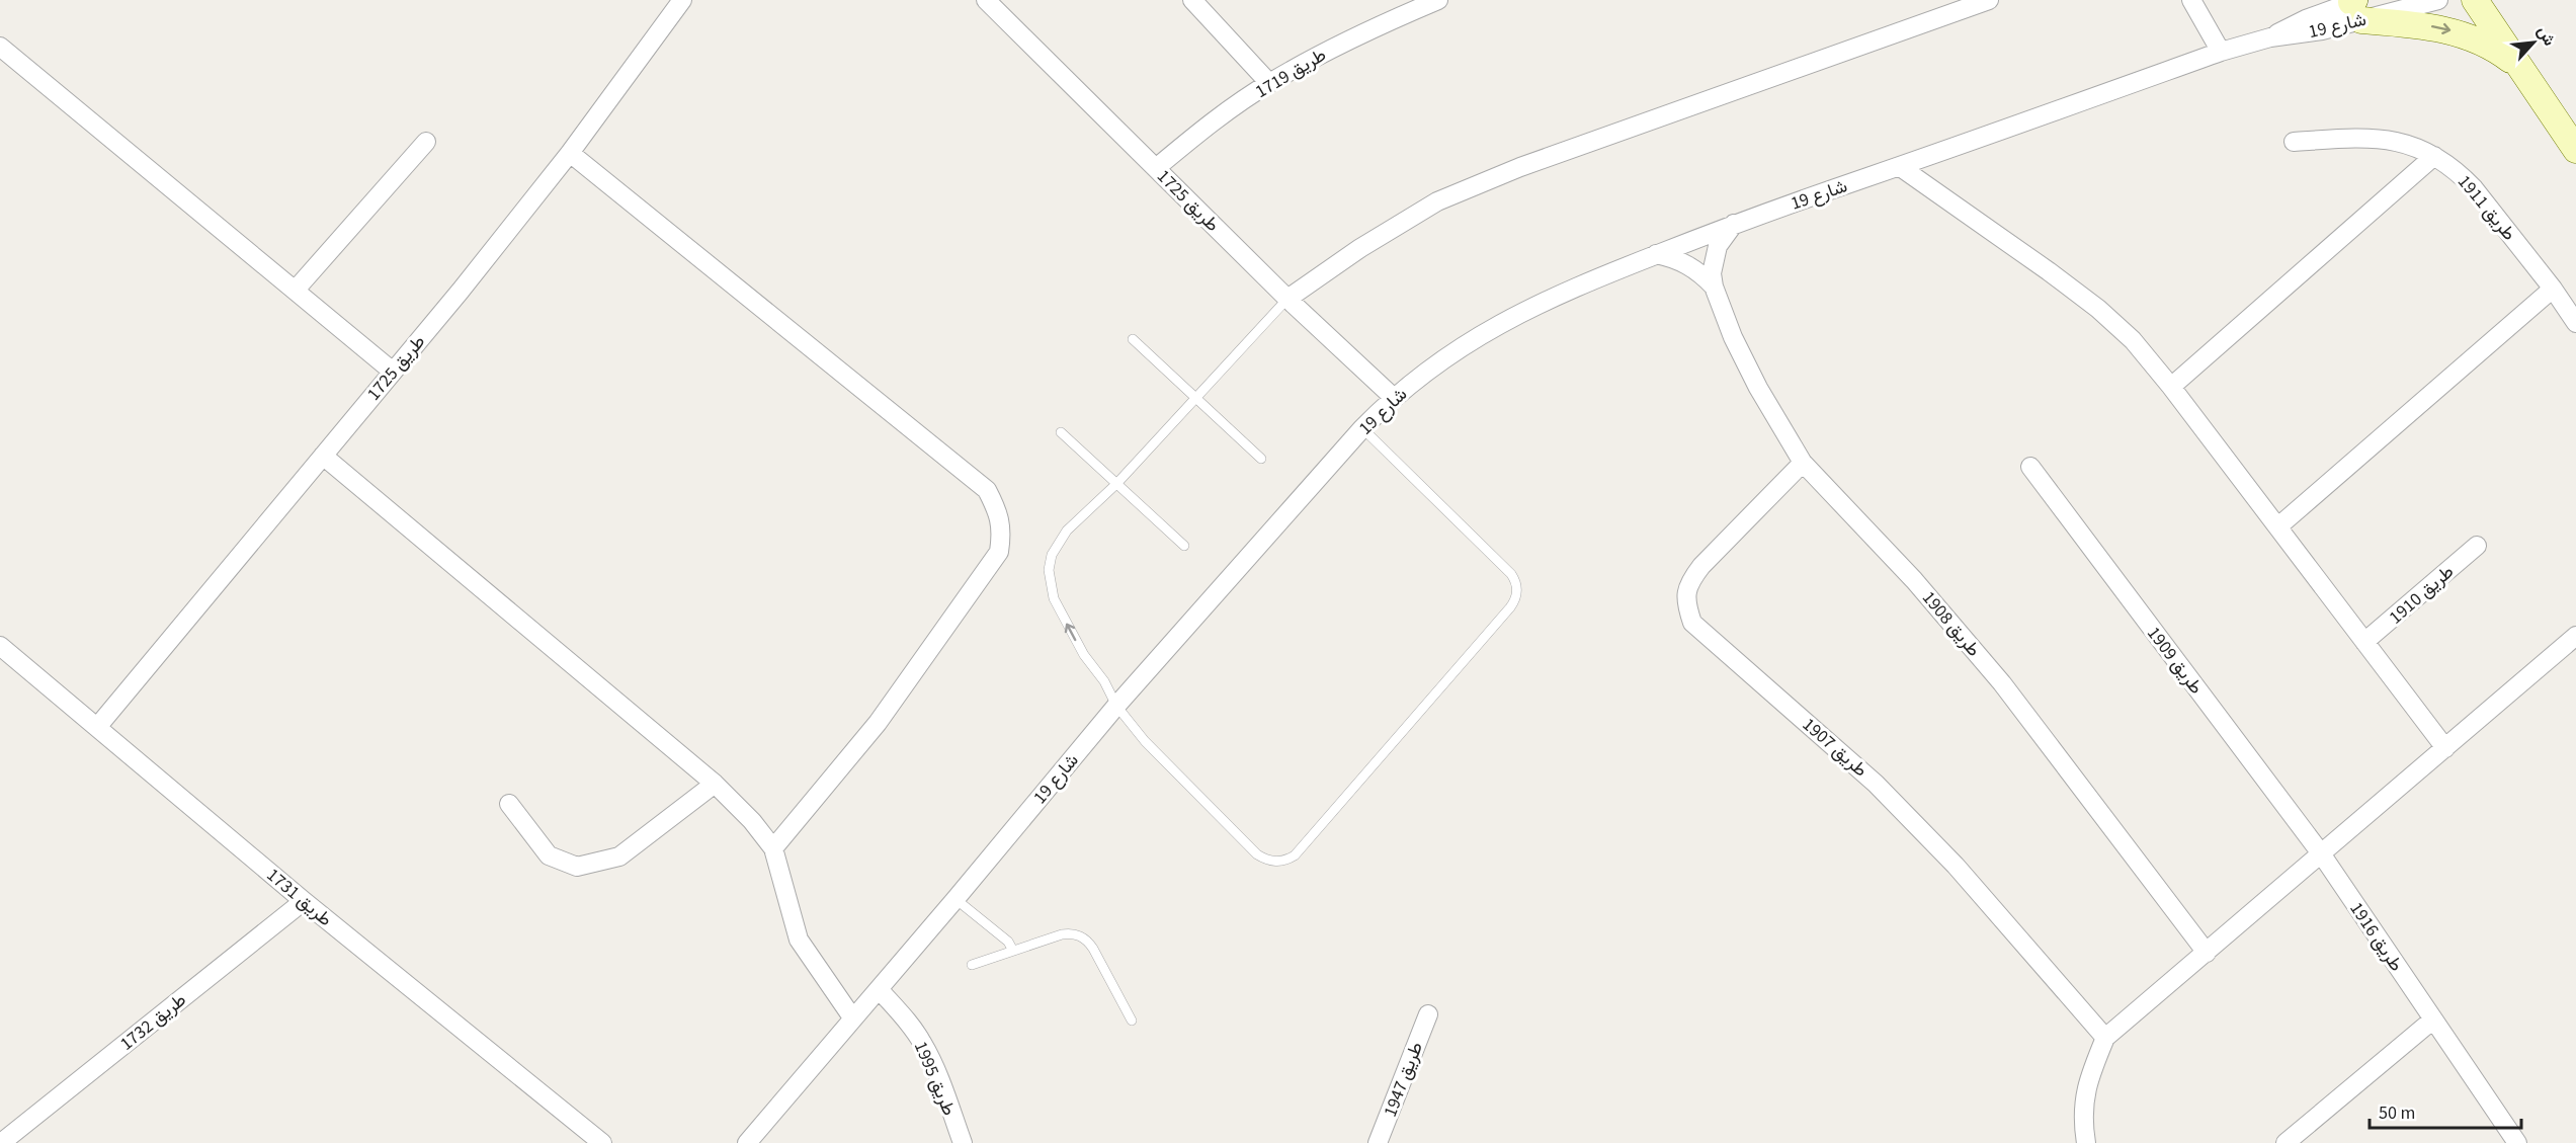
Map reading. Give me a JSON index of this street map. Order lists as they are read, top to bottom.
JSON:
{
  "streets": {
    "street": [
      "شارع 19",
      "طريق 1719",
      "طريق 1725",
      "طريق 1911",
      "طريق 1910",
      "طريق 1908",
      "طريق 1909",
      "طريق 1907",
      "طريق 1731",
      "طريق 1916",
      "طريق 1732",
      "طريق 1995",
      "طريق 1947"
    ]
  },
  "crossings": [
    ["شارع 19", "طريق 1725"],
    ["شارع 19", "طريق 1908"],
    ["شارع 19", "طريق 1995"],
    ["طريق 1719", "طريق 1725"],
    ["طريق 1725", "طريق 1731"],
    ["طريق 1908", "طريق 1907"],
    ["طريق 1909", "طريق 1916"],
    ["طريق 1731", "طريق 1732"]
  ],
  "scale_bar": "50 m",
  "north": "top right"
}
